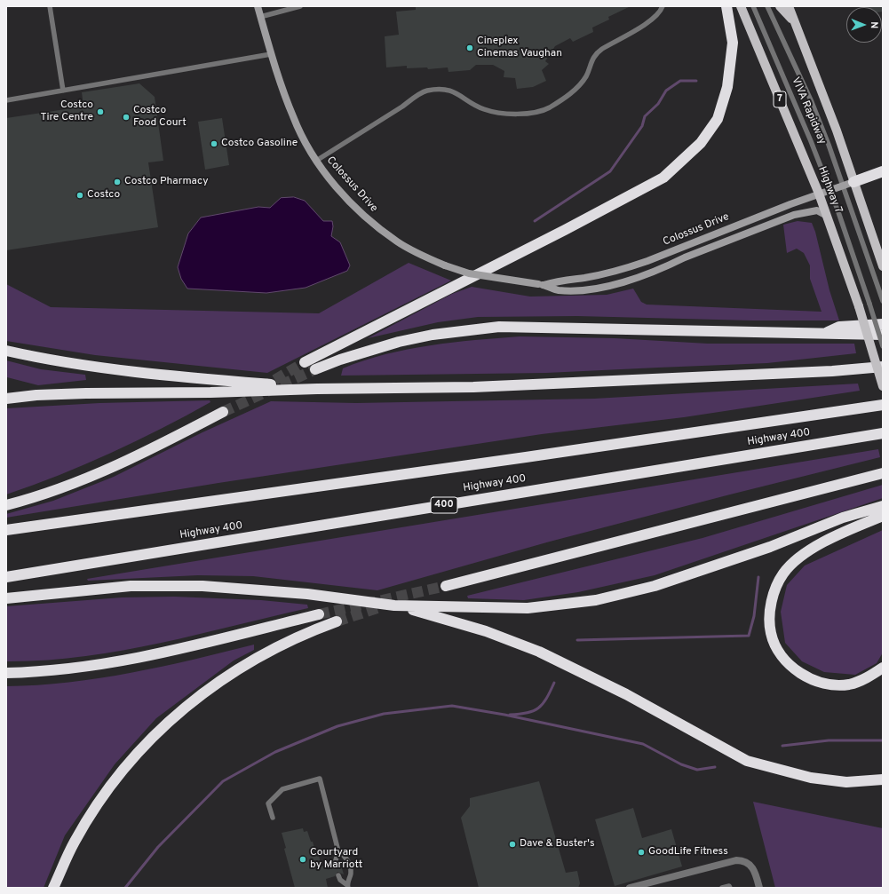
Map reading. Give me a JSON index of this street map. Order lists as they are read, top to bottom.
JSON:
{
  "streets": {
    "highway": ["Highway 400", "400"],
    "main road": ["7", "Highway 7"],
    "street": ["Colossus Drive"],
    "lane": ["VIVA Rapidway"]
  },
  "crossings": [
    ["VIVA Rapidway", "Colossus Drive"],
    ["Colossus Drive", "Highway 7"]
  ],
  "places": [
    "Cineplex Cinemas Vaughan",
    "Costco Tire Centre",
    "Costco Food Court",
    "Costco Gasoline",
    "Costco Pharmacy",
    "Costco",
    "Dave & Buster's",
    "GoodLife Fitness",
    "Courtyard by Marriott"
  ],
  "north": "right"
}
